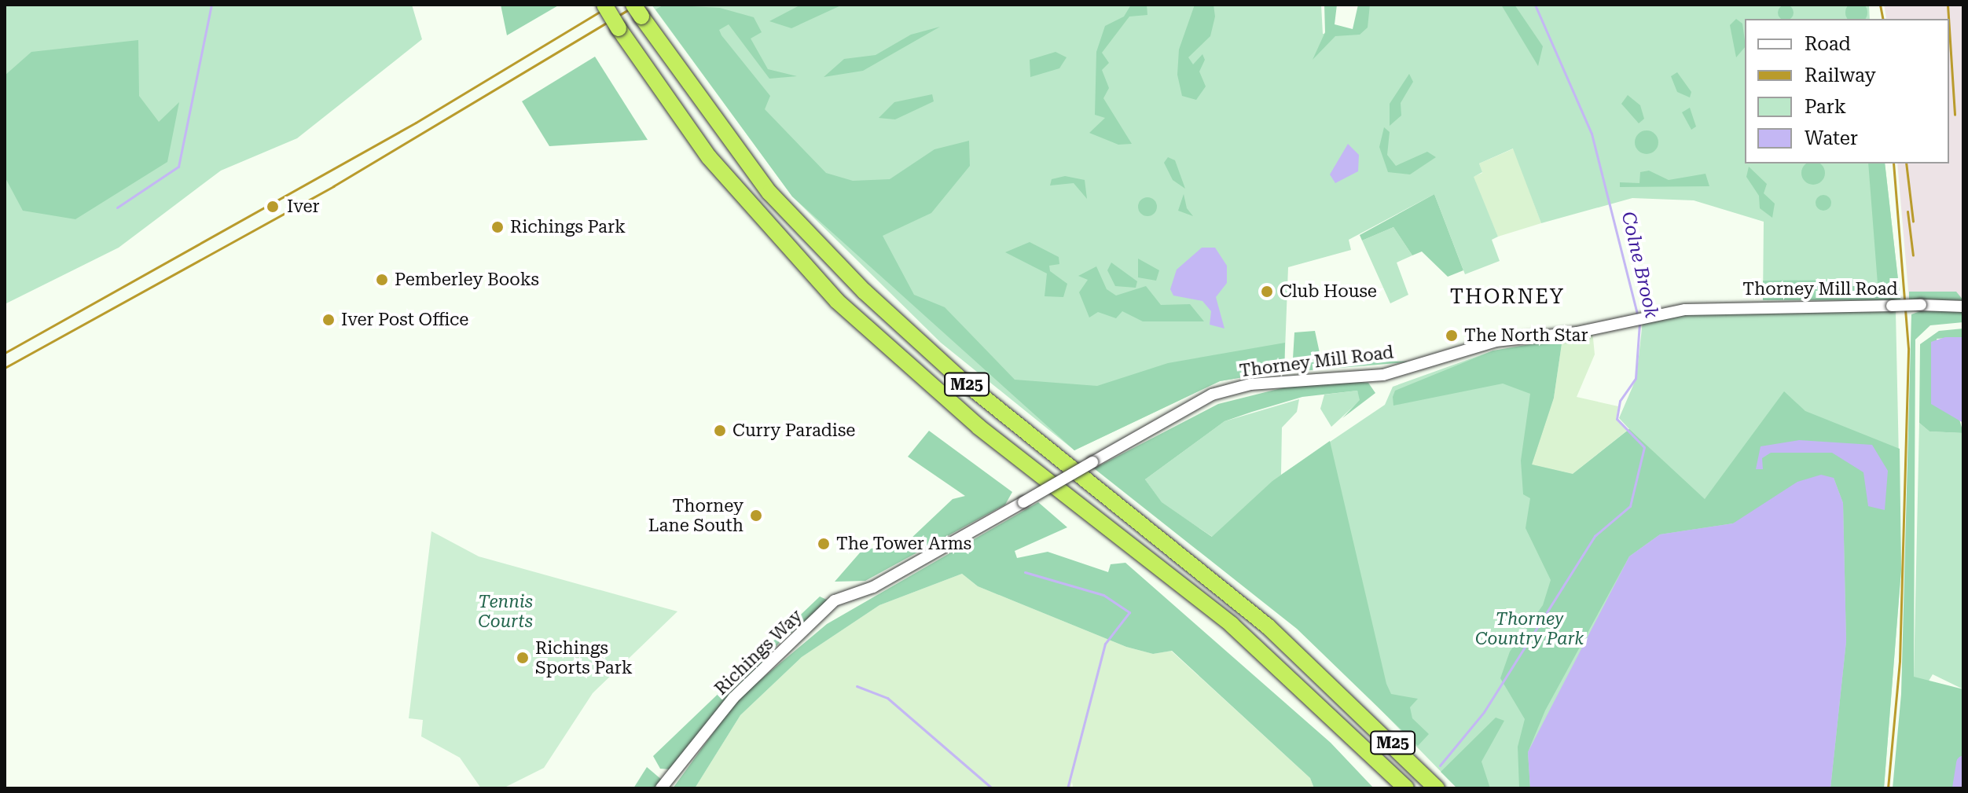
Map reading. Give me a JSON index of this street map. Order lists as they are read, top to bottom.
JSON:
{
  "streets": {
    "highway": ["M25"],
    "street": ["Thorney Mill Road", "Richings Way"]
  },
  "crossings": [
    ["Thorney Mill Road", "Richings Way"]
  ],
  "districts": ["THORNEY"],
  "water": ["Colne Brook"],
  "parks": ["Tennis Courts", "Thorney Country Park"],
  "places": [
    "Iver",
    "Richings Park",
    "Pemberley Books",
    "Club House",
    "Iver Post Office",
    "The North Star",
    "Curry Paradise",
    "Thorney Lane South",
    "The Tower Arms",
    "Richings Sports Park"
  ],
  "legend": [
    "Road",
    "Railway",
    "Park",
    "Water"
  ]
}
